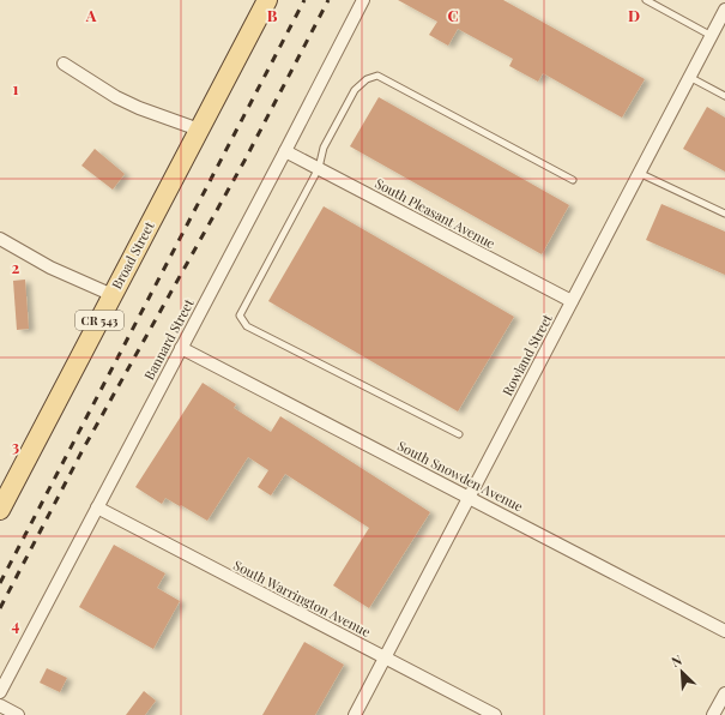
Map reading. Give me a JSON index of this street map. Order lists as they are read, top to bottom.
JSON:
{
  "streets": {
    "main road": ["Broad Street", "CR 543"],
    "street": [
      "South Pleasant Avenue",
      "Bannard Street",
      "Rowland Street",
      "South Snowden Avenue",
      "South Warrington Avenue"
    ]
  },
  "crossings": [
    ["South Pleasant Avenue", "Bannard Street"],
    ["South Pleasant Avenue", "Rowland Street"],
    ["Bannard Street", "South Snowden Avenue"],
    ["Bannard Street", "South Warrington Avenue"],
    ["Rowland Street", "South Snowden Avenue"],
    ["Rowland Street", "South Warrington Avenue"]
  ],
  "north": "top left",
  "grid": {
    "columns": [
      "A",
      "B",
      "C",
      "D"
    ],
    "rows": [
      "1",
      "2",
      "3",
      "4"
    ]
  }
}
